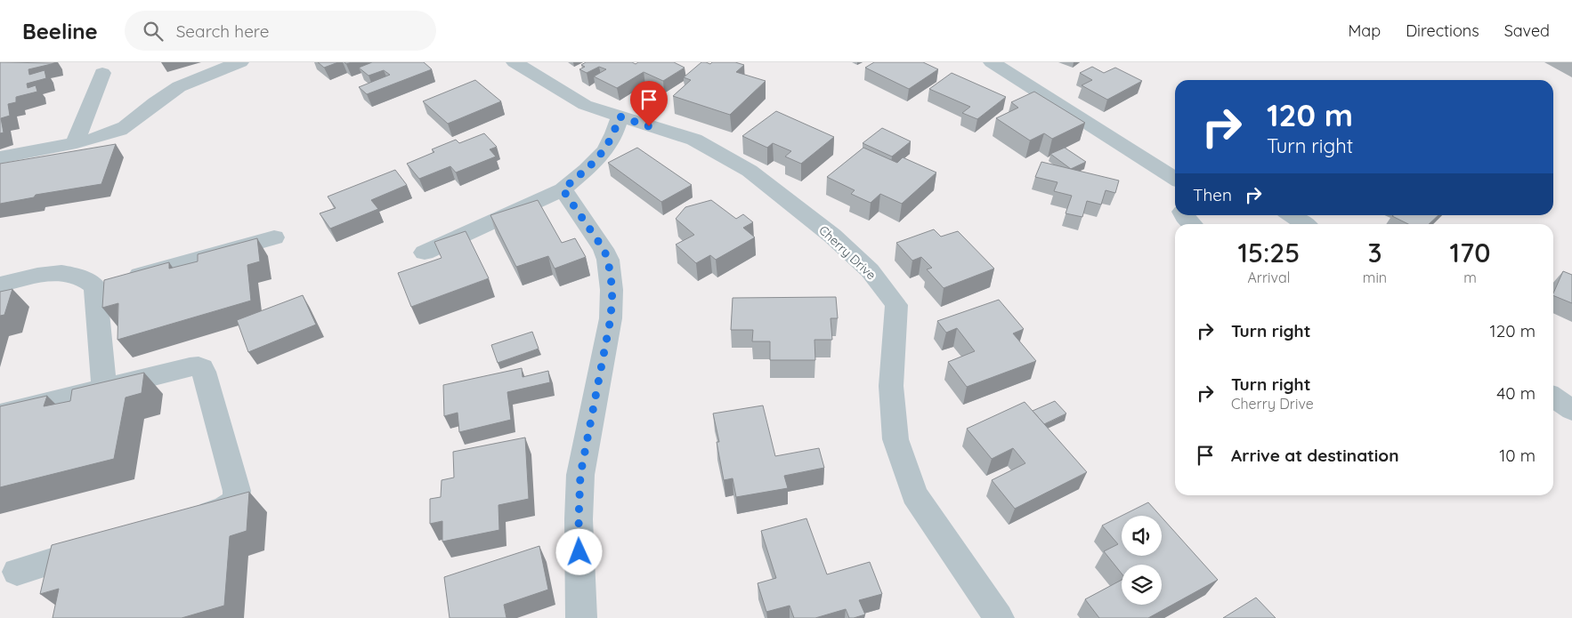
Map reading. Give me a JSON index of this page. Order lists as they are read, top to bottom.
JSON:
{
  "streets": {
    "street": ["Cherry Drive"]
  },
  "page": {
    "header": "Beeline",
    "search": "Search here",
    "nav": ["Map", "Directions", "Saved"],
    "turn": ["120 m", "Turn right"],
    "then": "Then",
    "eta": [
      "15:25",
      "Arrival",
      "3",
      "min",
      "170",
      "m"
    ],
    "list": [
      {
        "name": "Turn right",
        "value": "120 m"
      },
      {
        "name": "Turn right",
        "note": "Cherry Drive",
        "value": "40 m"
      },
      {
        "name": "Arrive at destination",
        "value": "10 m"
      }
    ]
  }
}
